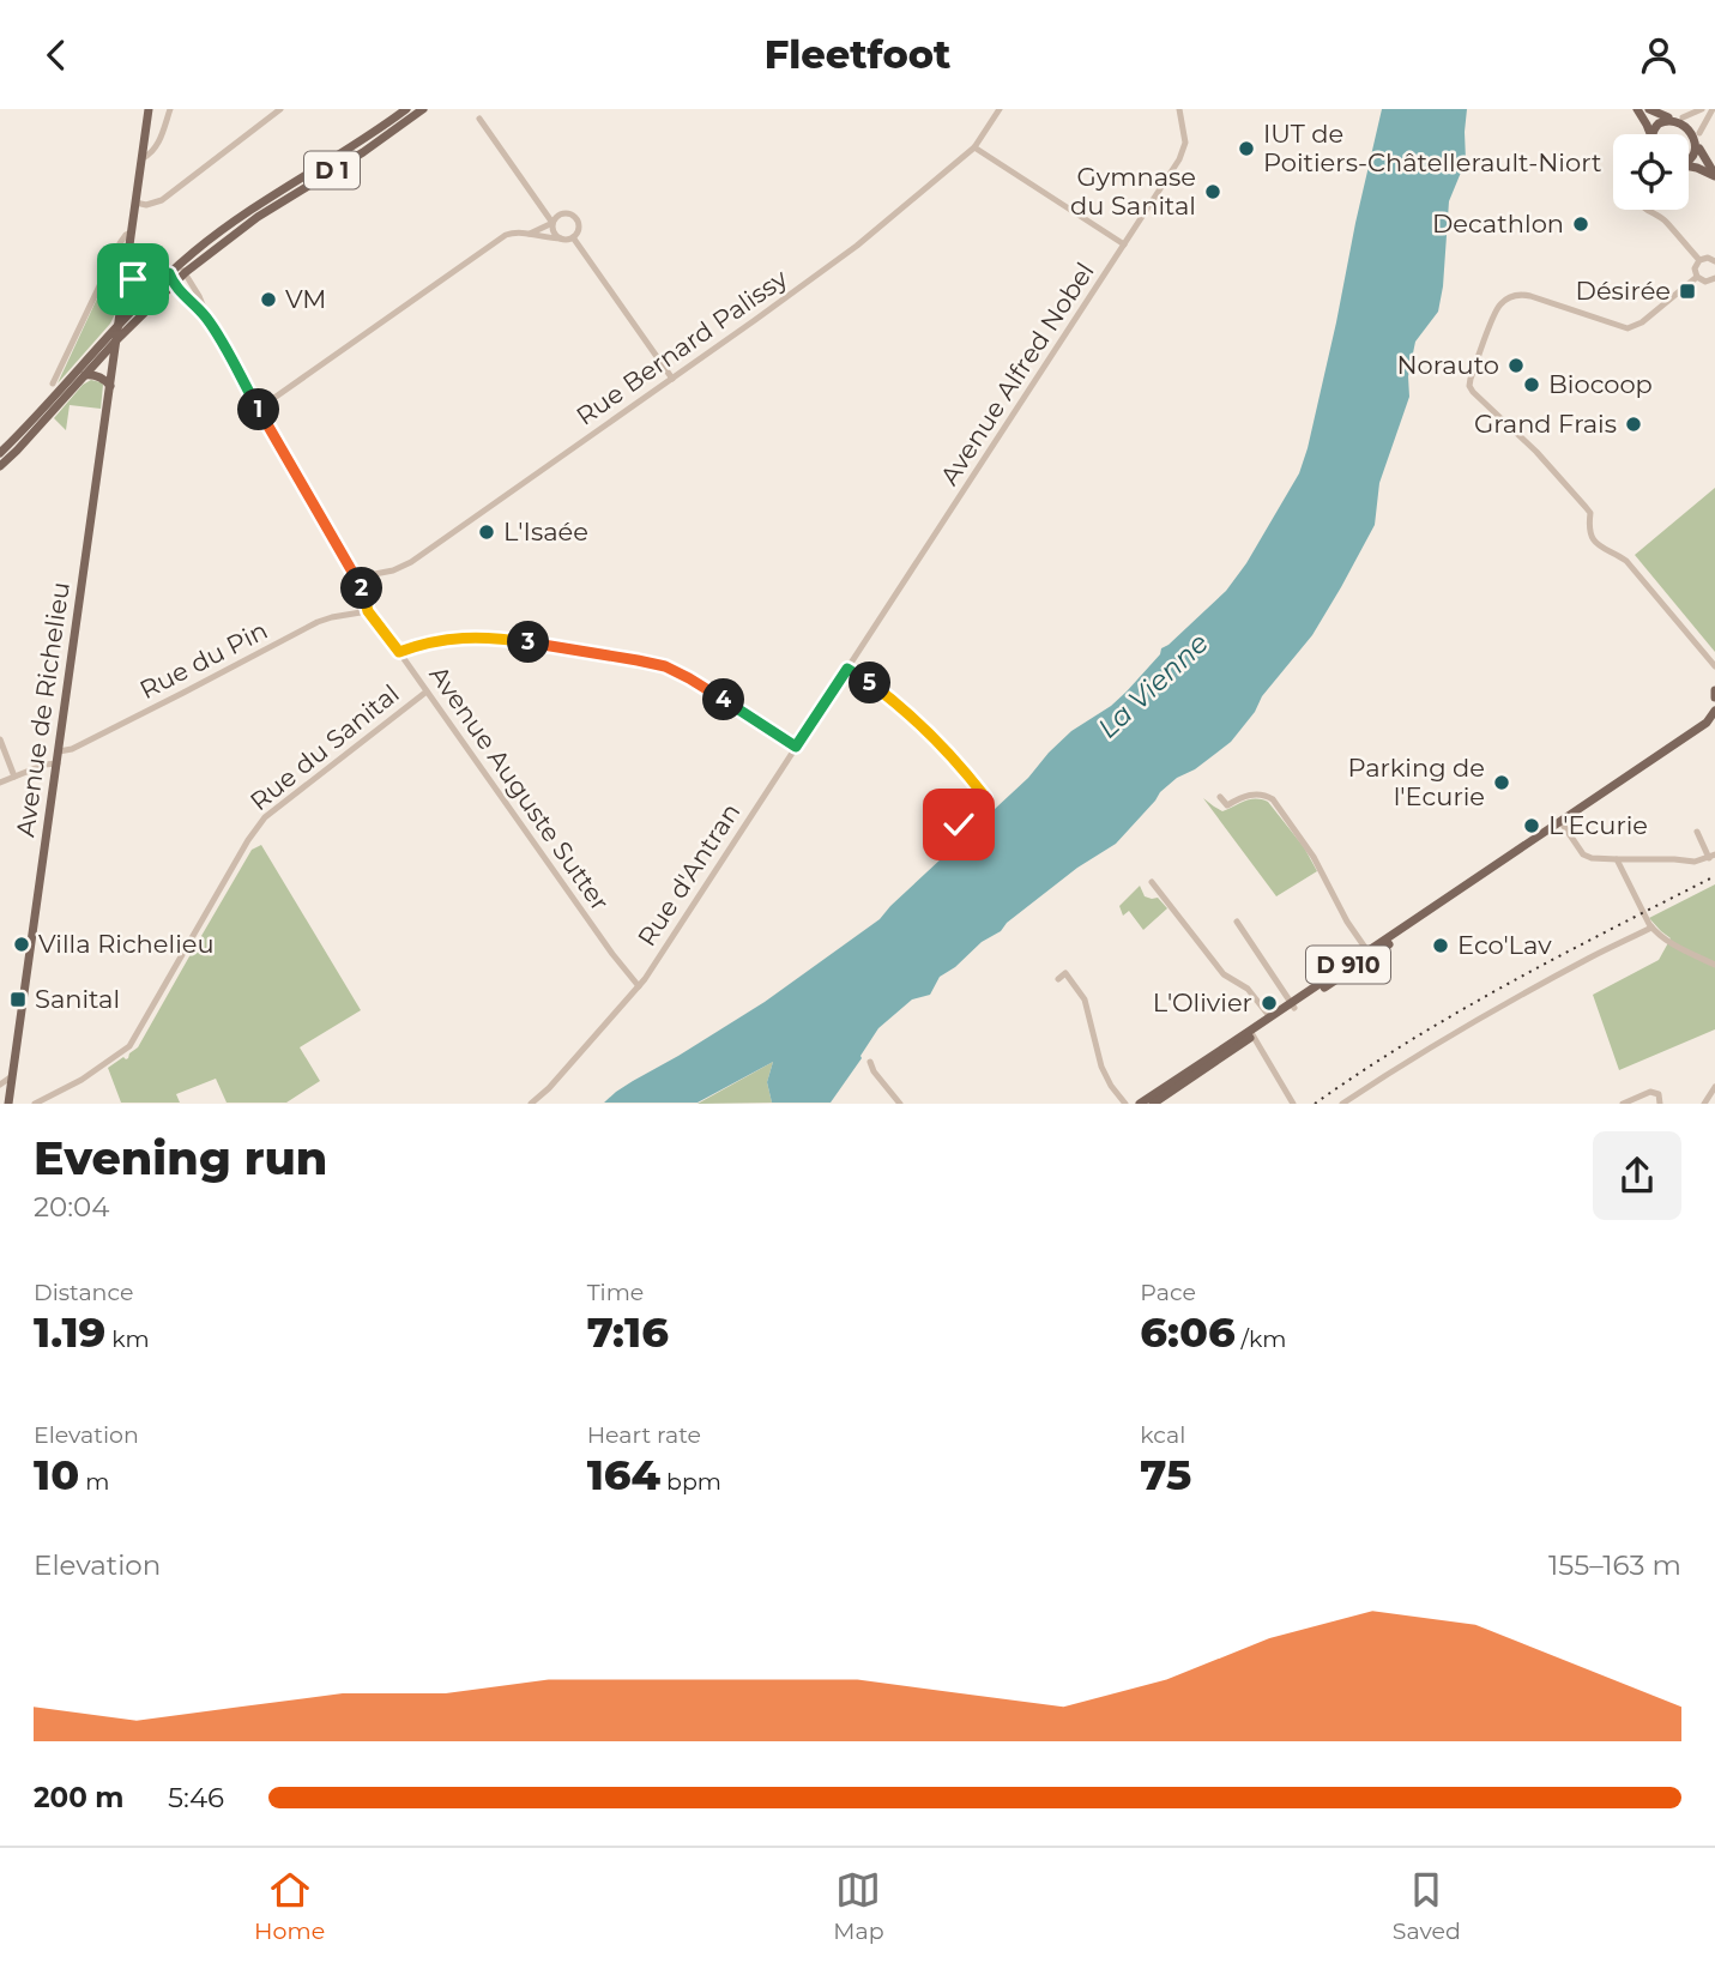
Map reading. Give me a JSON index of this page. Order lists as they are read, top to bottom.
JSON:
{
  "streets": {
    "main road": ["D 1", "Avenue de Richelieu", "D 910"],
    "street": [
      "Rue Bernard Palissy",
      "Avenue Alfred Nobel",
      "Rue du Pin",
      "Rue du Sanital",
      "Avenue Auguste Sutter",
      "Rue d'Antran"
    ]
  },
  "crossings": [
    ["D 1", "Avenue de Richelieu"],
    ["Rue Bernard Palissy", "Avenue Auguste Sutter"],
    ["Avenue Alfred Nobel", "Rue d'Antran"],
    ["Rue du Pin", "Avenue de Richelieu"],
    ["Rue du Pin", "Avenue Auguste Sutter"],
    ["Rue du Sanital", "Avenue Auguste Sutter"],
    ["Avenue Auguste Sutter", "Rue d'Antran"]
  ],
  "water": ["La Vienne"],
  "places": {
    "other": [
      "IUT de Poitiers-Châtellerault-Niort",
      "Gymnase du Sanital",
      "Decathlon",
      "VM",
      "Norauto",
      "Biocoop",
      "Grand Frais",
      "L'Isaée",
      "Parking de l'Ecurie",
      "L'Ecurie",
      "Villa Richelieu",
      "Eco'Lav",
      "L'Olivier"
    ],
    "transit": ["Désirée", "Sanital"]
  },
  "page": {
    "header": "Fleetfoot",
    "pins": [
      "1",
      "2",
      "3",
      "5",
      "4"
    ],
    "heading": ["Evening run", "20:04"],
    "stats": [
      ["Distance", "1.19 km"],
      ["Time", "7:16"],
      ["Pace", "6:06 /km"],
      ["Elevation", "10 m"],
      ["Heart rate", "164 bpm"],
      ["kcal", "75"]
    ],
    "chart": ["Elevation", "155–163 m"],
    "list": [
      {
        "name": "200 m",
        "note": "5:46"
      }
    ],
    "tabs": ["Home", "Map", "Saved"]
  }
}
